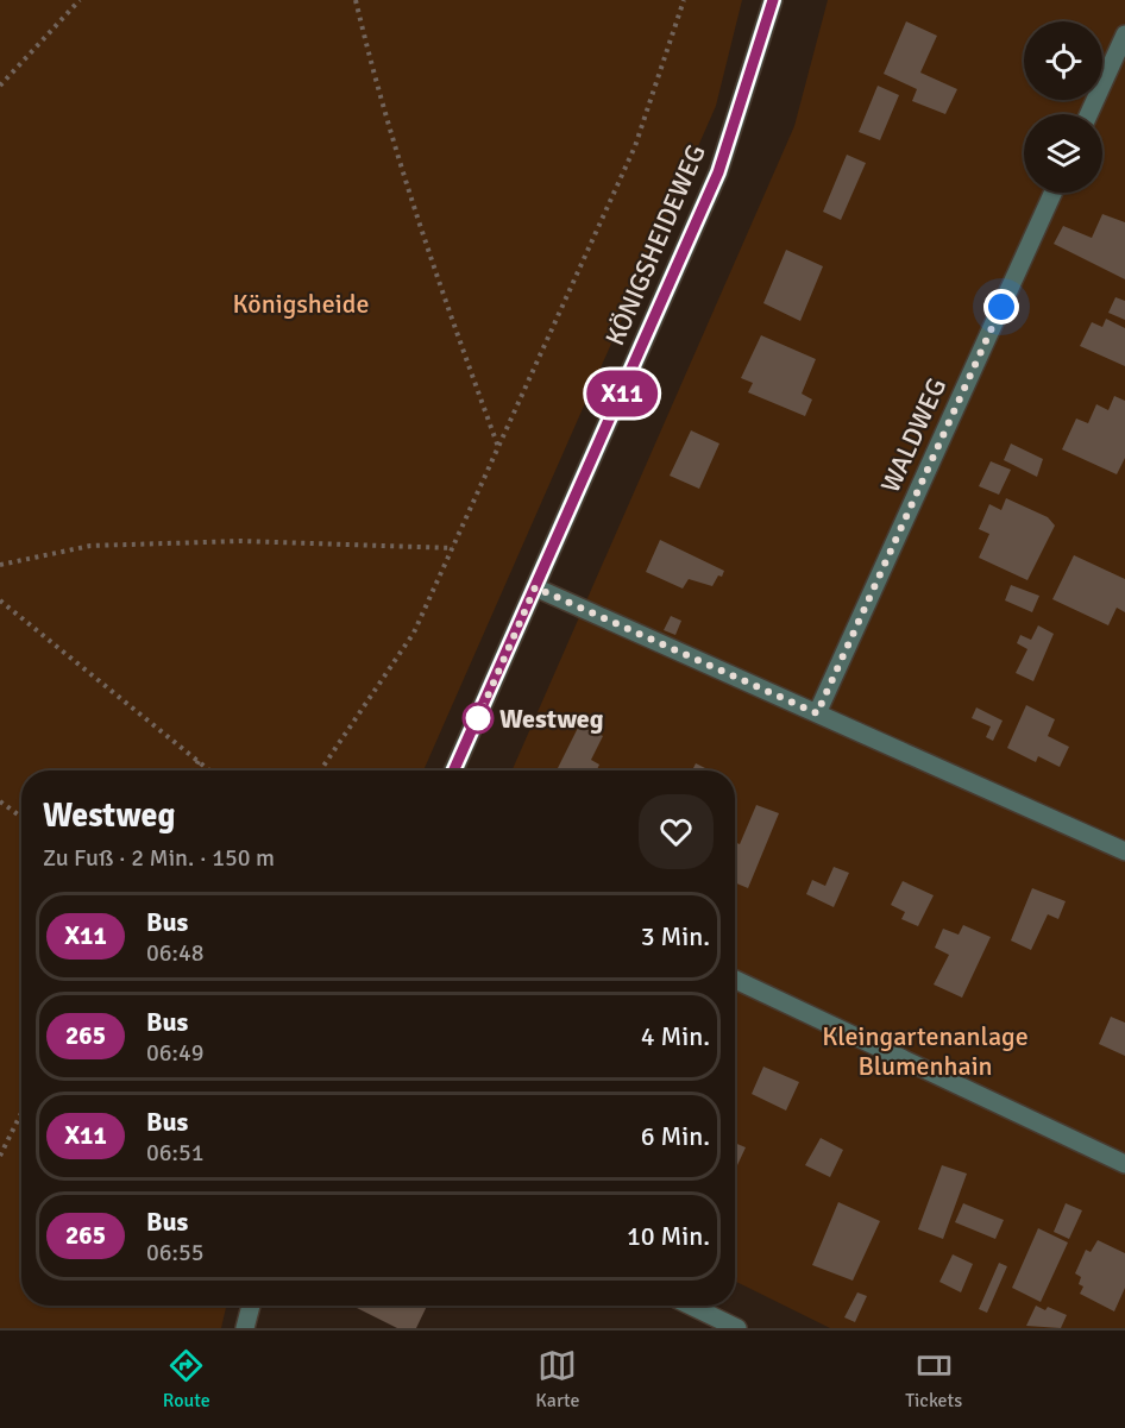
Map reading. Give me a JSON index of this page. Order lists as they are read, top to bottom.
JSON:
{
  "streets": {
    "street": ["KÖNIGSHEIDEWEG", "WALDWEG"]
  },
  "parks": ["Königsheide", "Kleingartenanlage Blumenhain"],
  "places": ["Westweg"],
  "lines": ["bus line X11"],
  "page": {
    "on_map": "X11",
    "heading": ["Westweg", "Zu Fuß · 2 Min. · 150 m"],
    "list": [
      {
        "mark": "X11",
        "name": "Bus",
        "note": "06:48",
        "value": "3 Min."
      },
      {
        "mark": "265",
        "name": "Bus",
        "note": "06:49",
        "value": "4 Min."
      },
      {
        "mark": "X11",
        "name": "Bus",
        "note": "06:51",
        "value": "6 Min."
      },
      {
        "mark": "265",
        "name": "Bus",
        "note": "06:55",
        "value": "10 Min."
      }
    ],
    "tabs": ["Route", "Karte", "Tickets"]
  }
}
